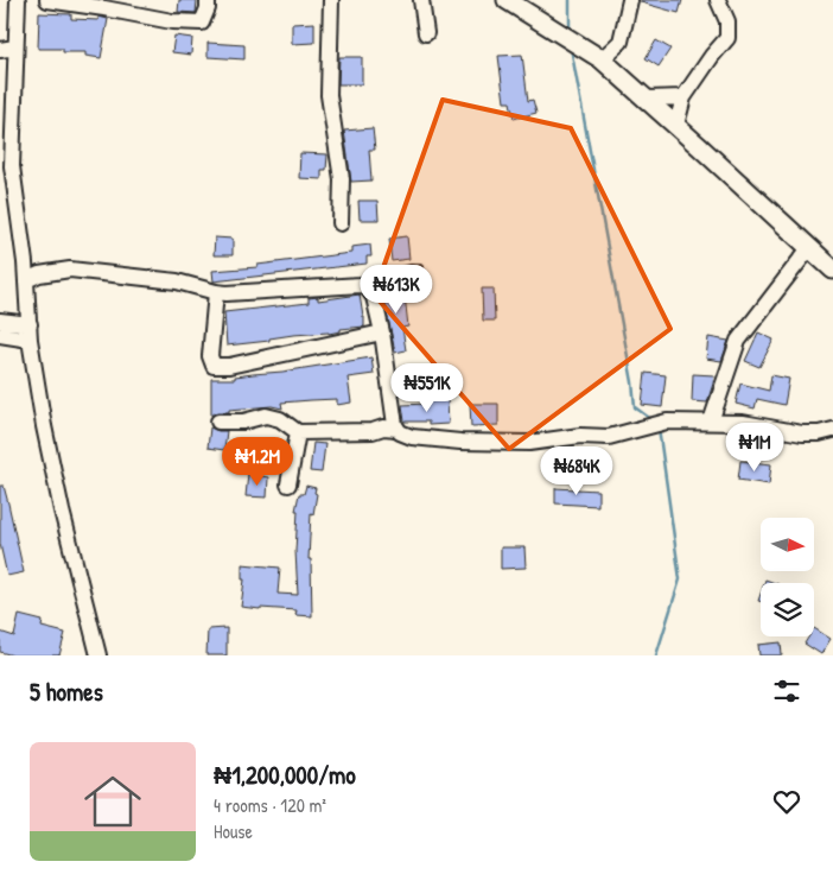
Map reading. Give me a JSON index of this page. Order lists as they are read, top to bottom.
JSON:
{
  "north": "right",
  "page": {
    "price": [
      "₦613K",
      "₦551K",
      "₦1M",
      "₦1.2M",
      "₦684K"
    ],
    "heading": "5 homes",
    "list": [
      {
        "name": "₦1,200,000/mo",
        "note": "4 rooms · 120 m² · House"
      }
    ]
  }
}
